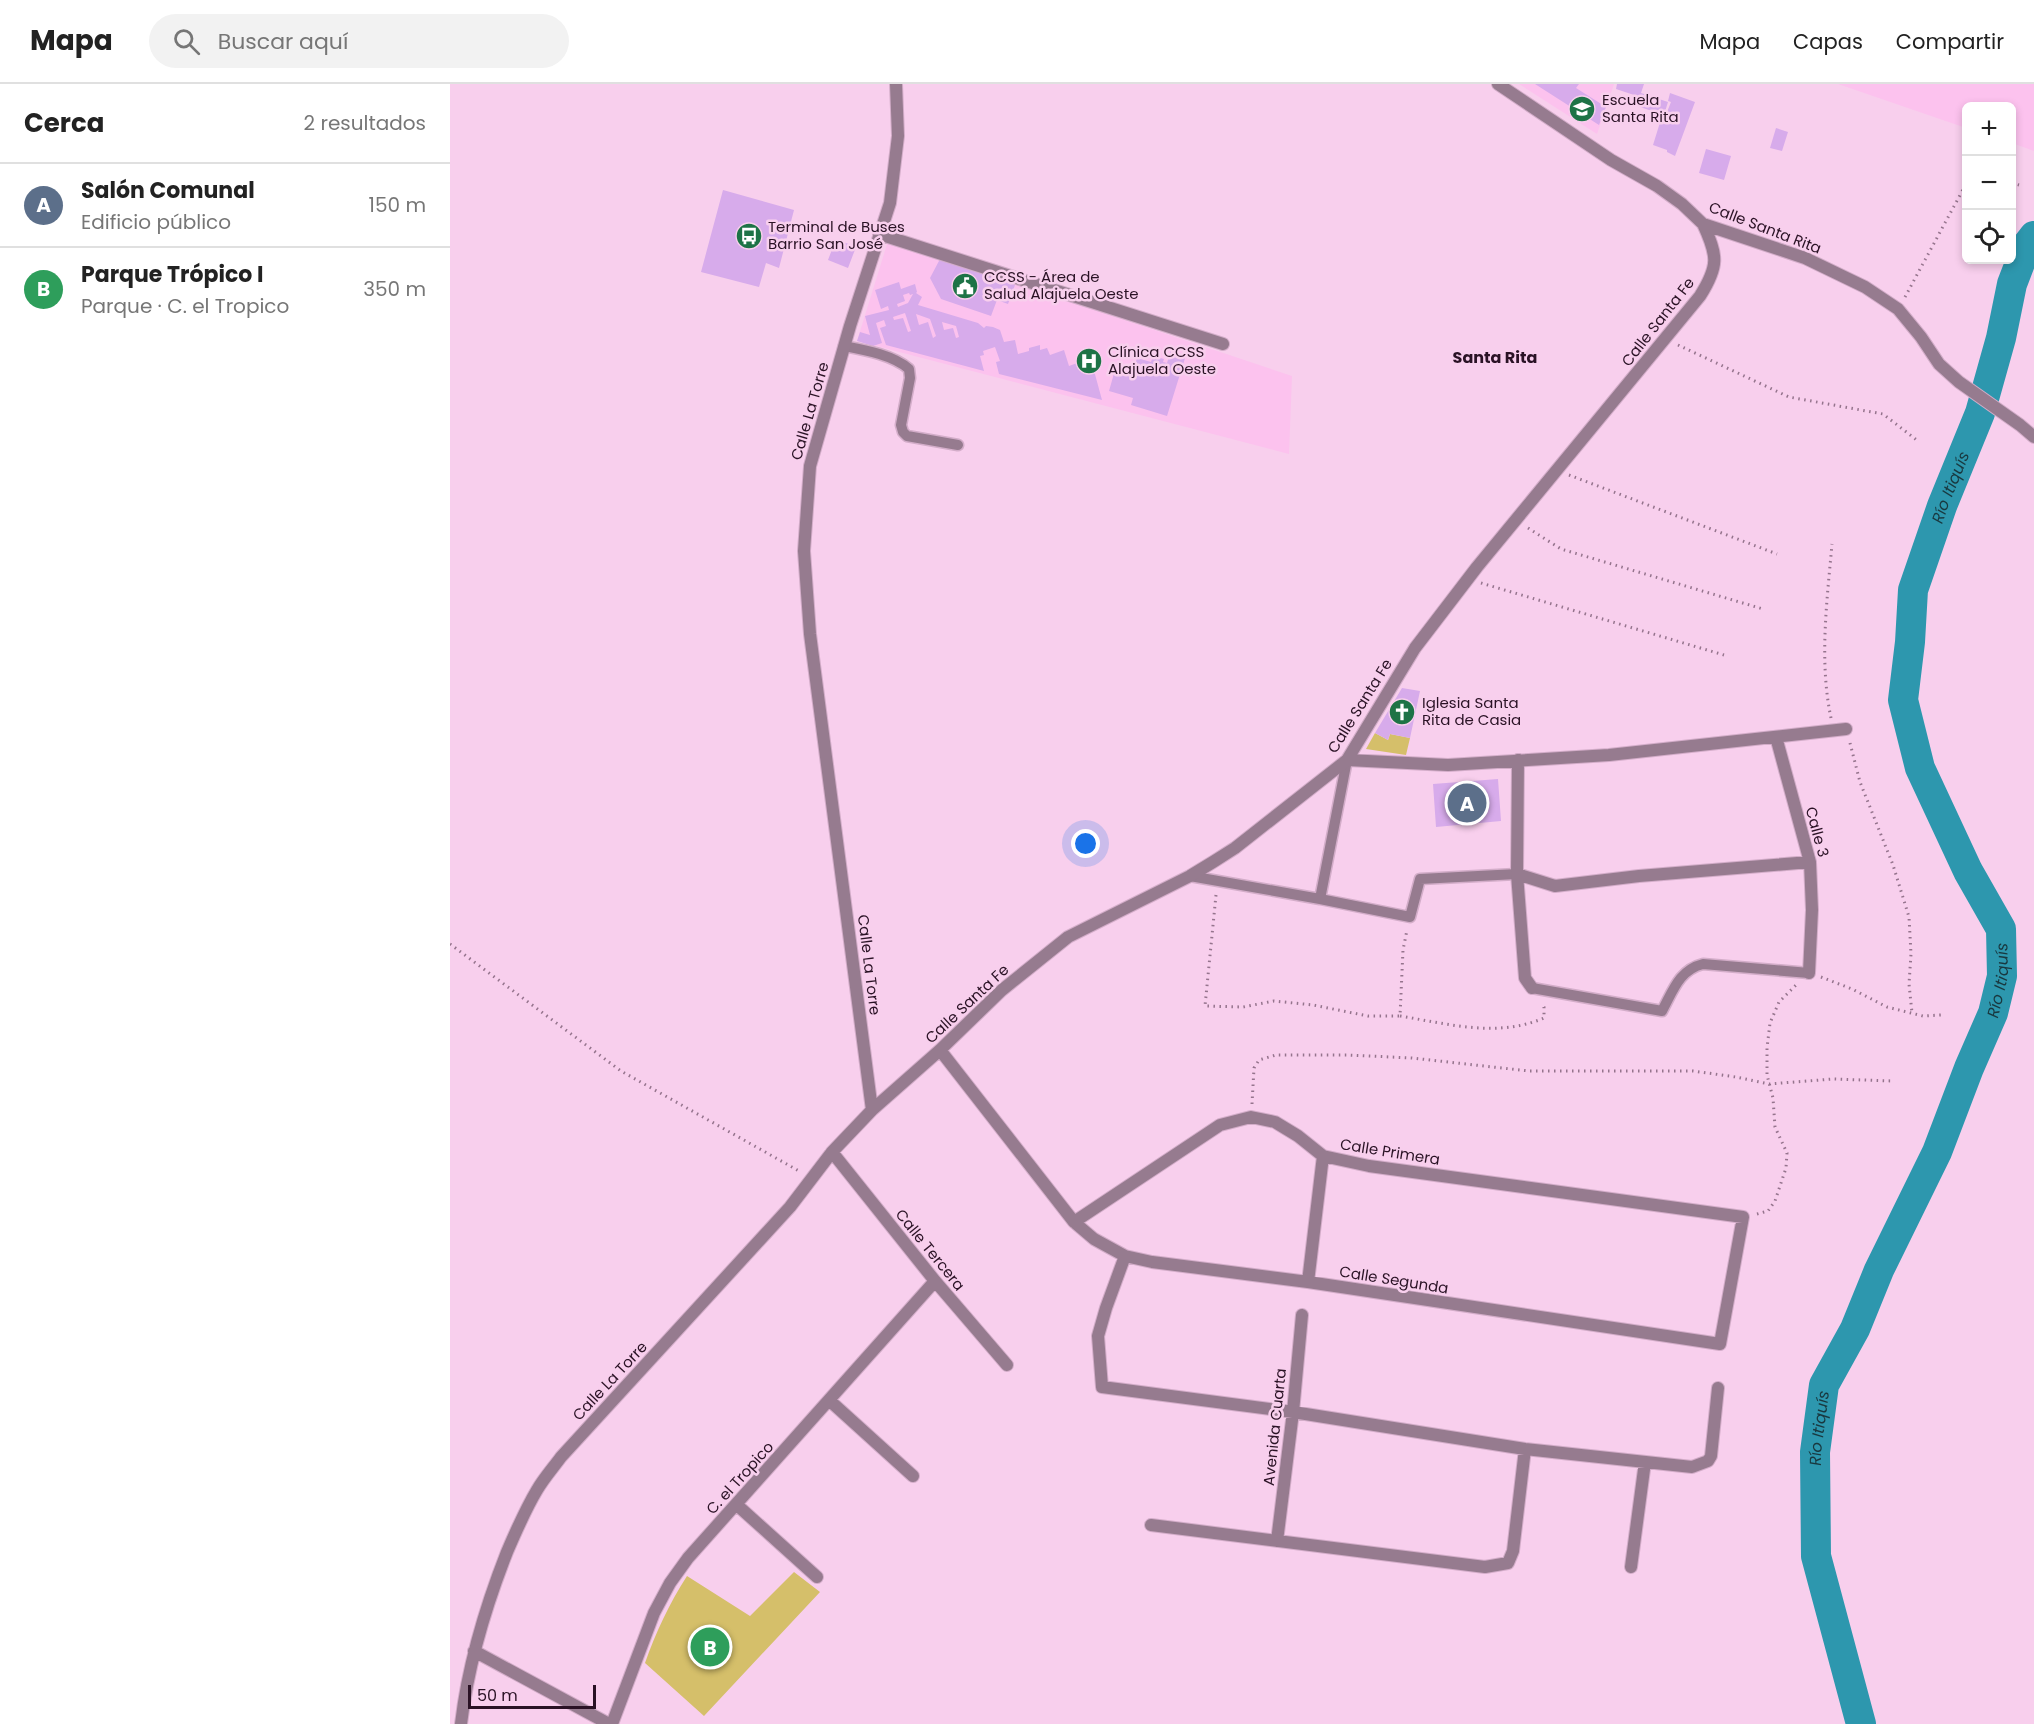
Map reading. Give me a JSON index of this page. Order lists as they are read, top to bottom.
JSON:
{
  "streets": {
    "street": [
      "Calle Santa Rita",
      "Calle Santa Fe",
      "Calle La Torre",
      "Calle 3",
      "Calle Primera",
      "Calle Tercera",
      "Calle Segunda",
      "Avenida Cuarta",
      "C. el Tropico"
    ]
  },
  "crossings": [
    ["Calle Santa Rita", "Calle Santa Fe"],
    ["Calle Santa Fe", "Calle La Torre"],
    ["Calle La Torre", "Calle Tercera"],
    ["Calle Primera", "Calle Segunda"],
    ["Calle Tercera", "C. el Tropico"]
  ],
  "districts": ["Santa Rita"],
  "water": ["Río Itiquís"],
  "places": {
    "school or university": ["Escuela Santa Rita"],
    "bus stop": ["Terminal de Buses Barrio San José"],
    "public building": ["CCSS - Área de Salud Alajuela Oeste"],
    "hospital": ["Clínica CCSS Alajuela Oeste"],
    "church": ["Iglesia Santa Rita de Casia"]
  },
  "scale_bar": "50 m",
  "page": {
    "header": "Mapa",
    "search": "Buscar aquí",
    "nav": ["Mapa", "Capas", "Compartir"],
    "heading": ["Cerca", "2 resultados"],
    "map_buttons": ["+", "−"],
    "list": [
      {
        "mark": "A",
        "name": "Salón Comunal",
        "note": "Edificio público",
        "value": "150 m"
      },
      {
        "mark": "B",
        "name": "Parque Trópico I",
        "note": "Parque · C. el Tropico",
        "value": "350 m"
      }
    ],
    "pins": ["A", "B"],
    "scale": "50 m"
  }
}
